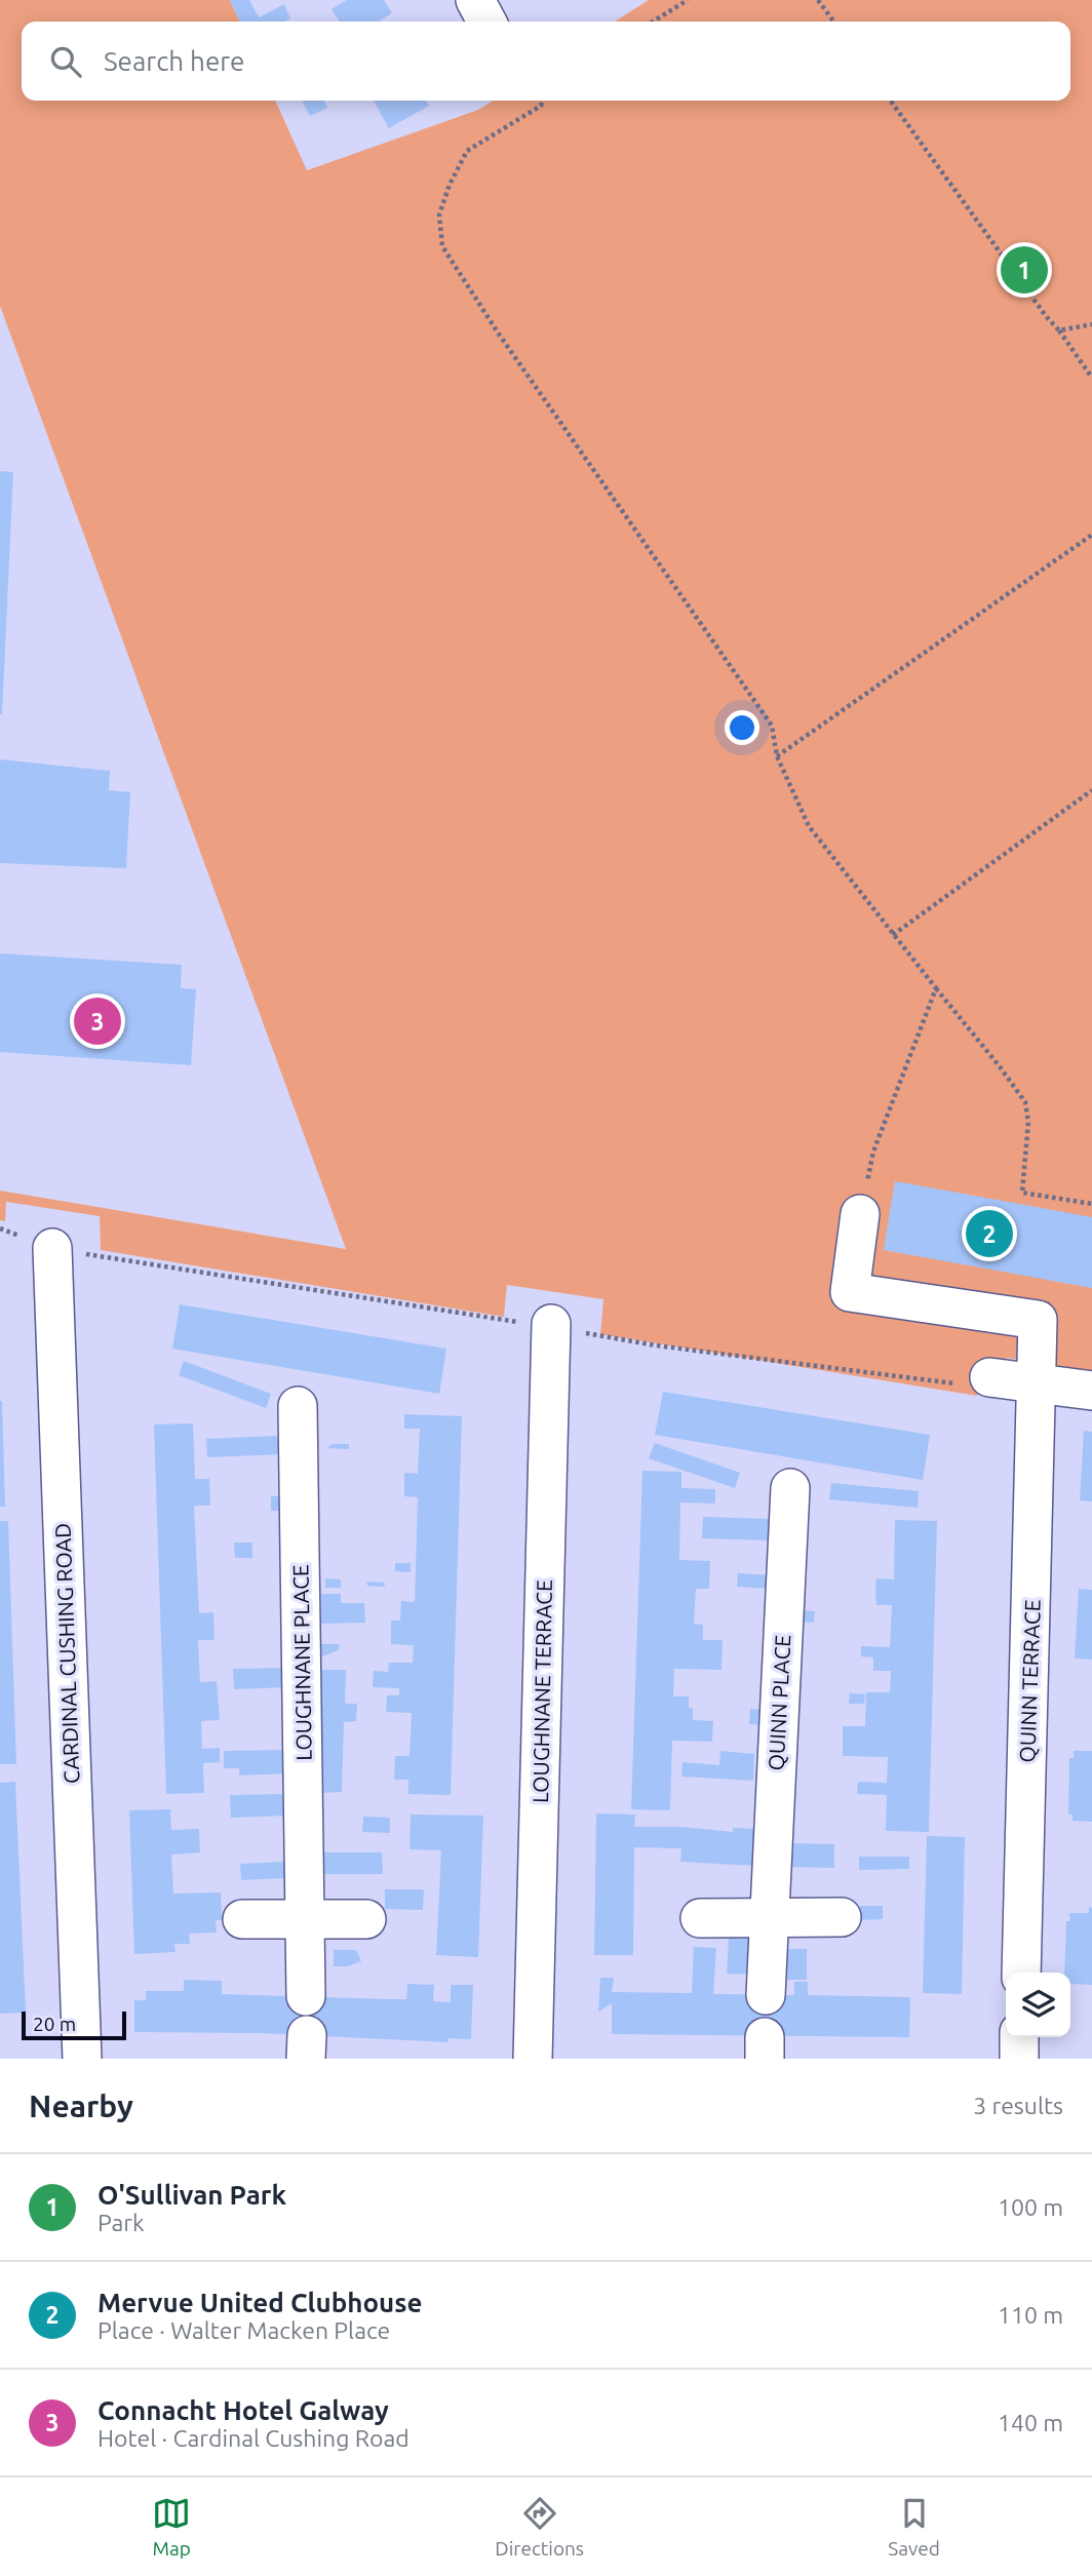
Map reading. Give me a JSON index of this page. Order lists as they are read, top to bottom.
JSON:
{
  "streets": {
    "street": [
      "CARDINAL CUSHING ROAD",
      "LOUGHNANE PLACE",
      "QUINN TERRACE",
      "LOUGHNANE TERRACE",
      "QUINN PLACE"
    ]
  },
  "scale_bar": "20 m",
  "page": {
    "search": "Search here",
    "pins": ["1", "3", "2"],
    "scale": "20 m",
    "heading": ["Nearby", "3 results"],
    "list": [
      {
        "mark": "1",
        "name": "O'Sullivan Park",
        "note": "Park",
        "value": "100 m"
      },
      {
        "mark": "2",
        "name": "Mervue United Clubhouse",
        "note": "Place · Walter Macken Place",
        "value": "110 m"
      },
      {
        "mark": "3",
        "name": "Connacht Hotel Galway",
        "note": "Hotel · Cardinal Cushing Road",
        "value": "140 m"
      }
    ],
    "nav": ["Map", "Directions", "Saved"]
  }
}
